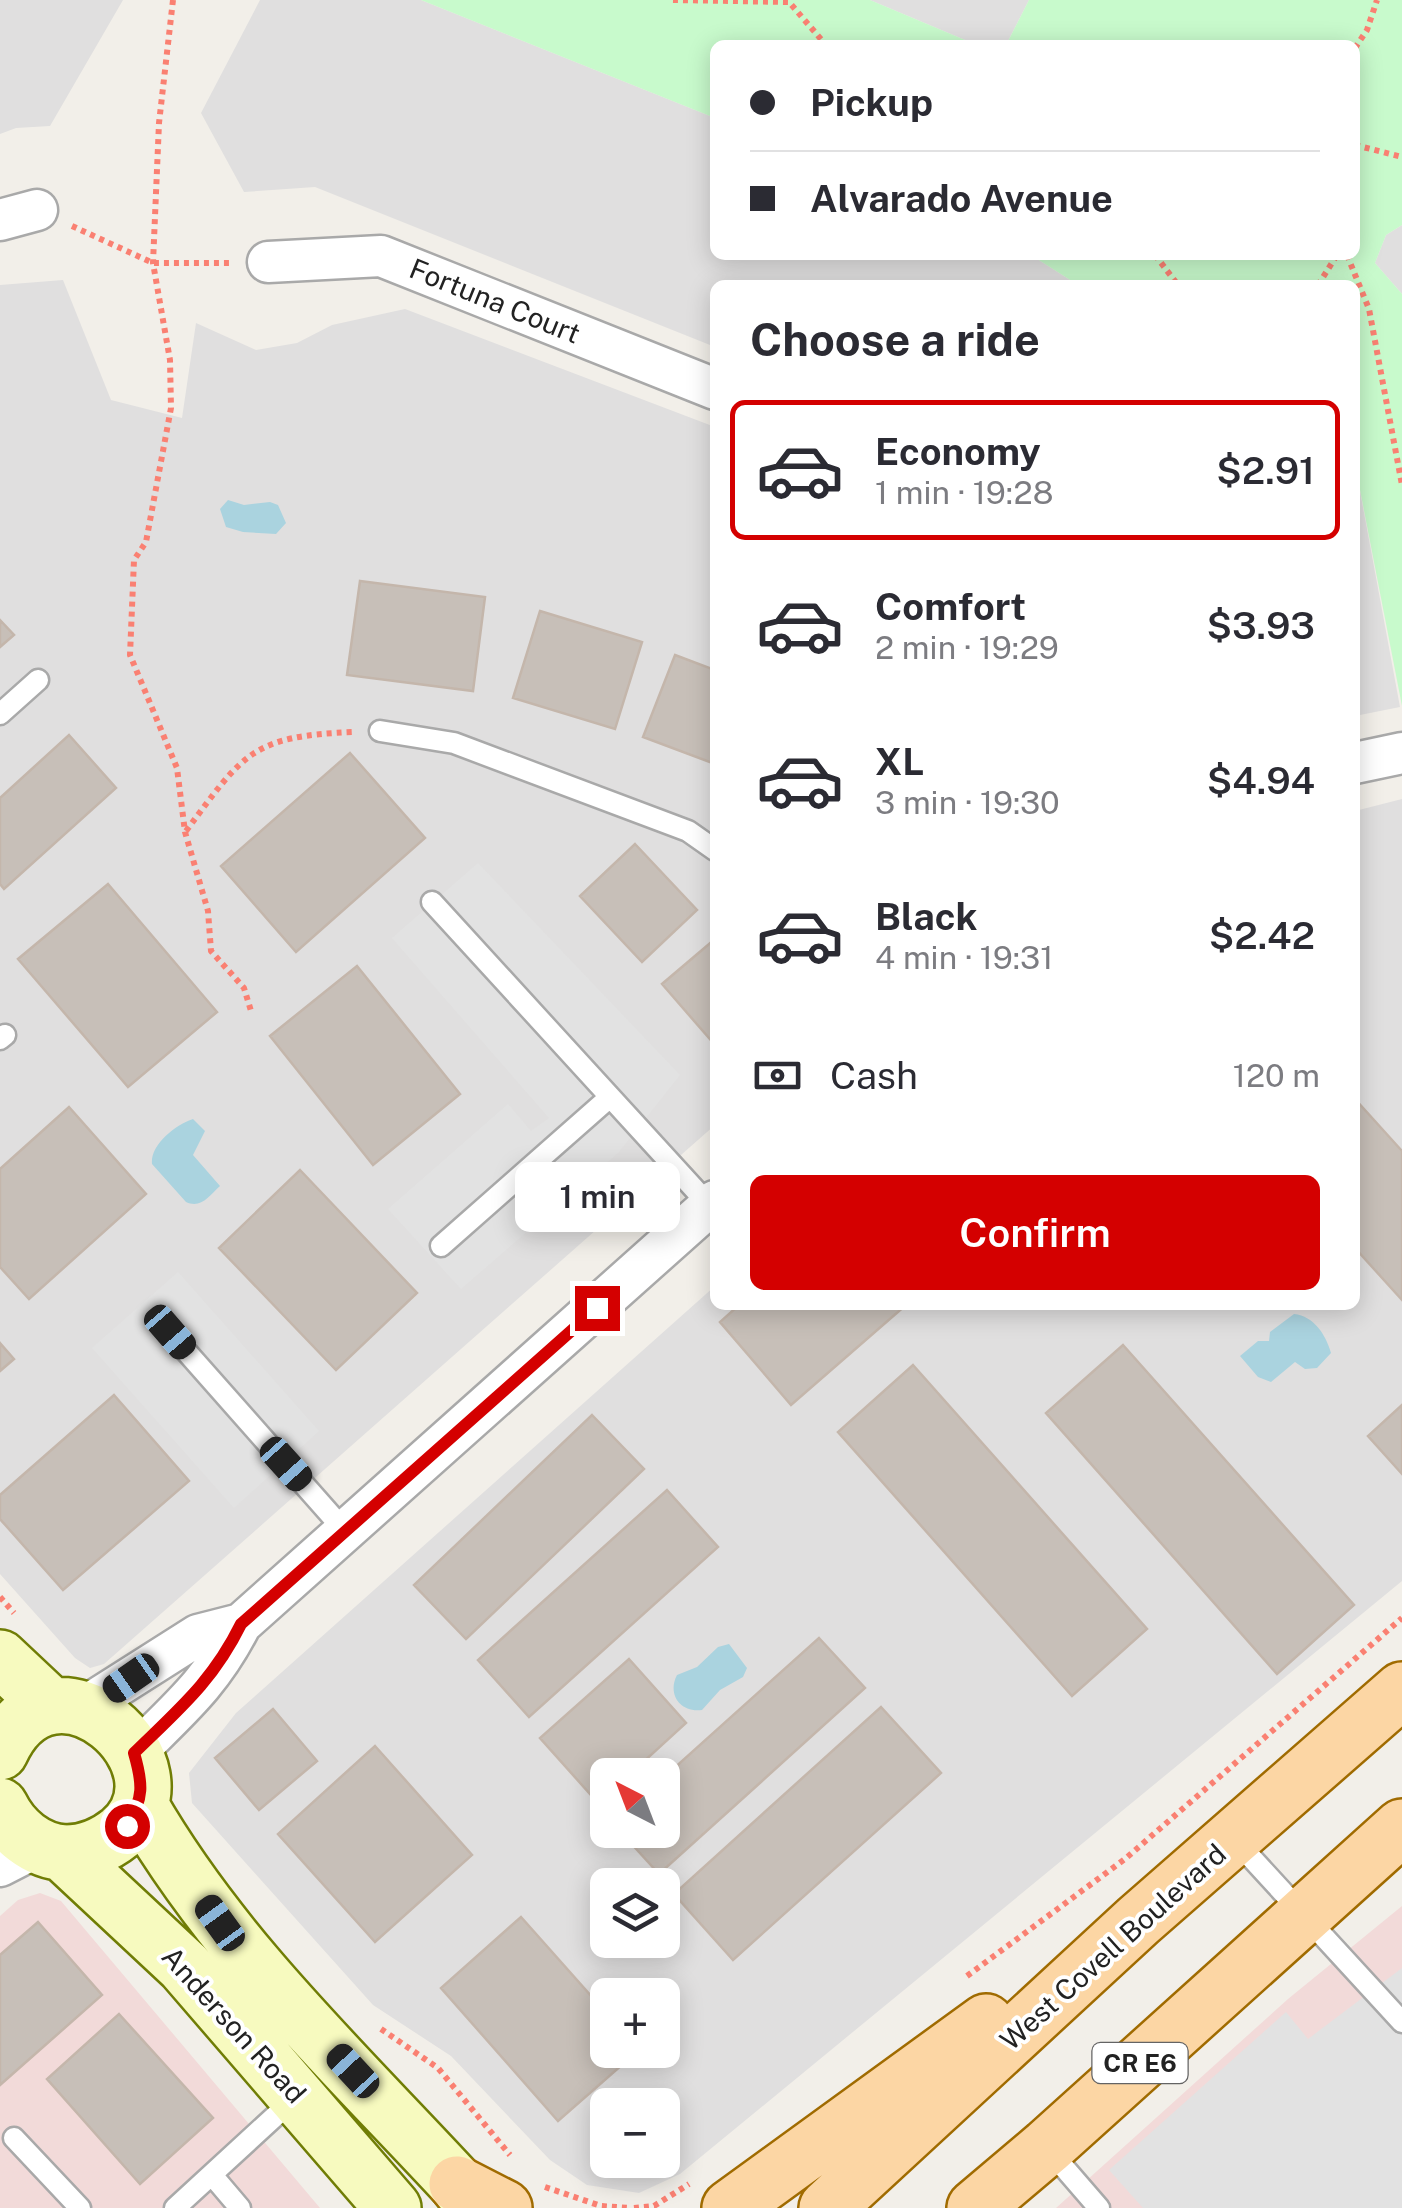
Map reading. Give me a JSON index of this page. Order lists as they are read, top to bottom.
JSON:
{
  "streets": {
    "main road": ["West Covell Boulevard", "CR E6"],
    "street": ["Fortuna Court", "Anderson Road"]
  },
  "north": "top left",
  "page": {
    "banner": ["Pickup", "Alvarado Avenue"],
    "heading": "Choose a ride",
    "list": [
      {
        "name": "Economy",
        "note": "1 min · 19:28",
        "value": "$2.91"
      },
      {
        "name": "Comfort",
        "note": "2 min · 19:29",
        "value": "$3.93"
      },
      {
        "name": "XL",
        "note": "3 min · 19:30",
        "value": "$4.94"
      },
      {
        "name": "Black",
        "note": "4 min · 19:31",
        "value": "$2.42"
      }
    ],
    "pay": ["Cash", "120 m"],
    "buttons": "Confirm",
    "bubble": "1 min",
    "map_buttons": ["+", "−"]
  }
}
